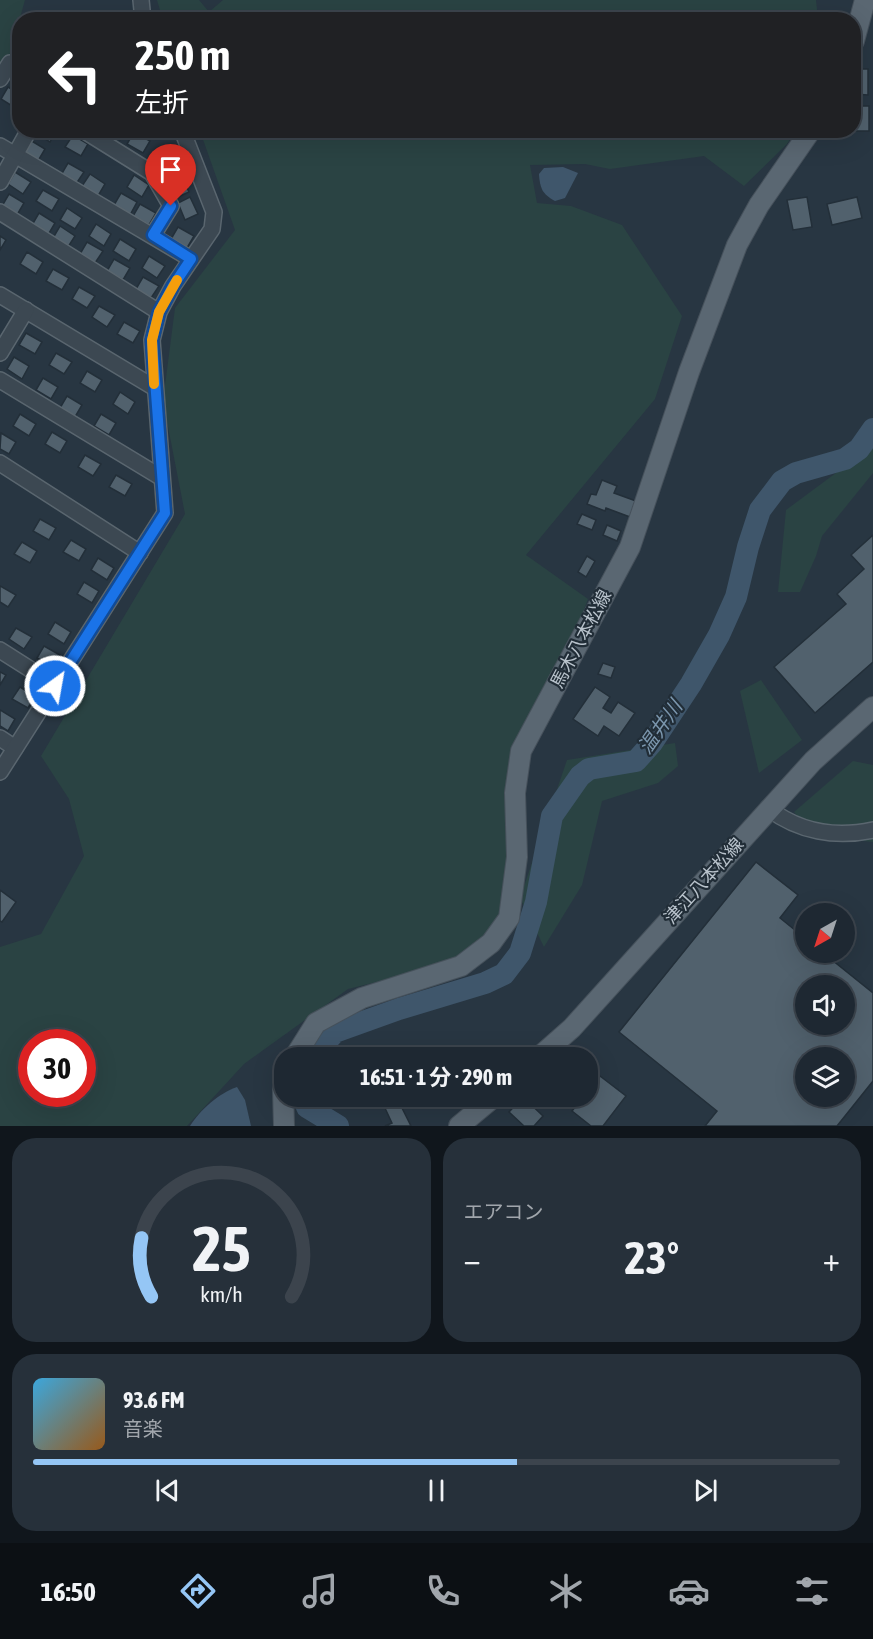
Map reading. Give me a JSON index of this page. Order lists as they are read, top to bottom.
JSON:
{
  "streets": {
    "main road": ["馬木八本松線", "津江八本松線"]
  },
  "water": ["温井川"],
  "north": "bottom left",
  "page": {
    "turn": ["250 m", "左折"],
    "limit": "30",
    "trip": "16:51 · 1 分 · 290 m",
    "tile": "エアコン",
    "heat": ["−", "23°", "+"],
    "song": ["93.6 FM", "音楽"],
    "tabs": "16:50",
    "gauge": ["25", "km/h"]
  }
}
